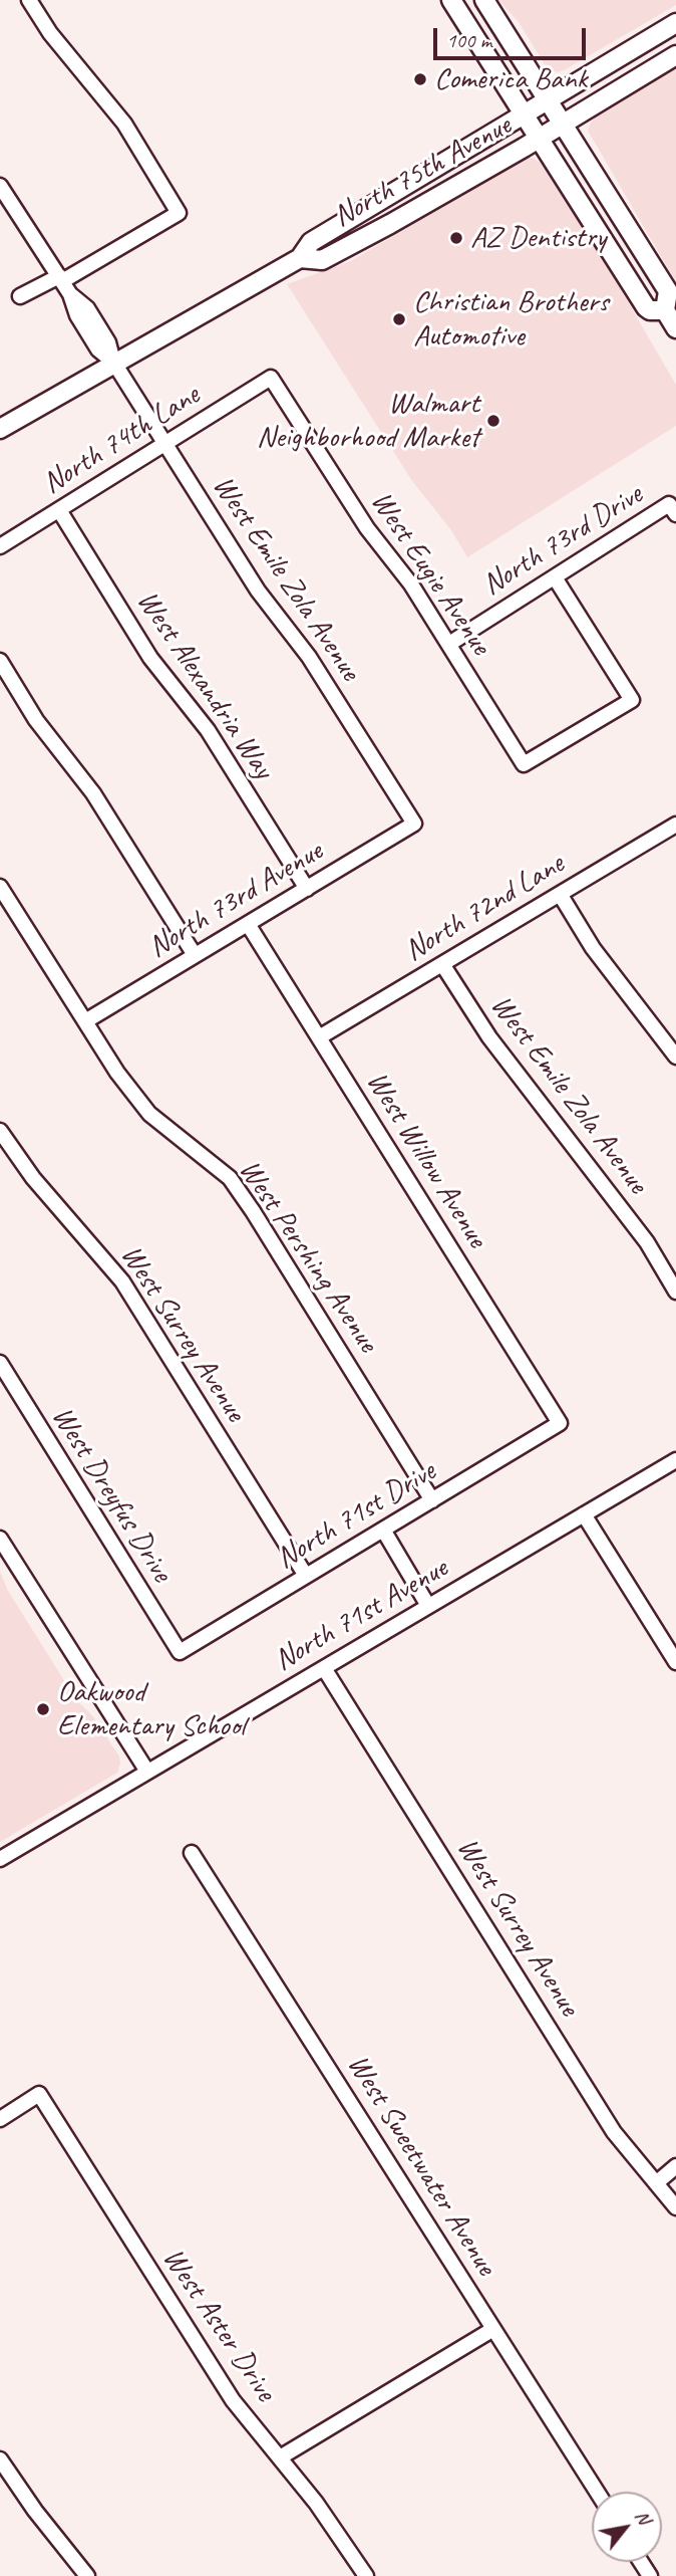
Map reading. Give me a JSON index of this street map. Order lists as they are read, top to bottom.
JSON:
{
  "streets": {
    "main road": ["North 75th Avenue"],
    "street": [
      "North 74th Lane",
      "North 73rd Drive",
      "West Eugie Avenue",
      "West Emile Zola Avenue",
      "West Alexandria Way",
      "North 73rd Avenue",
      "North 72nd Lane",
      "West Willow Avenue",
      "West Pershing Avenue",
      "West Surrey Avenue",
      "West Dreyfus Drive",
      "North 71st Drive",
      "North 71st Avenue",
      "West Sweetwater Avenue",
      "West Aster Drive"
    ]
  },
  "crossings": [
    ["North 75th Avenue", "West Emile Zola Avenue"],
    ["North 74th Lane", "West Eugie Avenue"],
    ["North 74th Lane", "West Emile Zola Avenue"],
    ["North 74th Lane", "West Alexandria Way"],
    ["North 73rd Drive", "West Eugie Avenue"],
    ["West Emile Zola Avenue", "North 73rd Avenue"],
    ["West Emile Zola Avenue", "North 72nd Lane"],
    ["West Alexandria Way", "North 73rd Avenue"],
    ["North 73rd Avenue", "West Willow Avenue"],
    ["North 73rd Avenue", "West Pershing Avenue"],
    ["North 72nd Lane", "West Willow Avenue"],
    ["West Willow Avenue", "North 71st Drive"],
    ["West Pershing Avenue", "North 71st Drive"],
    ["West Surrey Avenue", "North 71st Drive"],
    ["West Surrey Avenue", "North 71st Avenue"],
    ["West Dreyfus Drive", "North 71st Drive"]
  ],
  "places": [
    "Comerica Bank",
    "AZ Dentistry",
    "Christian Brothers Automotive",
    "Walmart Neighborhood Market",
    "Oakwood Elementary School"
  ],
  "scale_bar": "100 m",
  "north": "top right"
}
